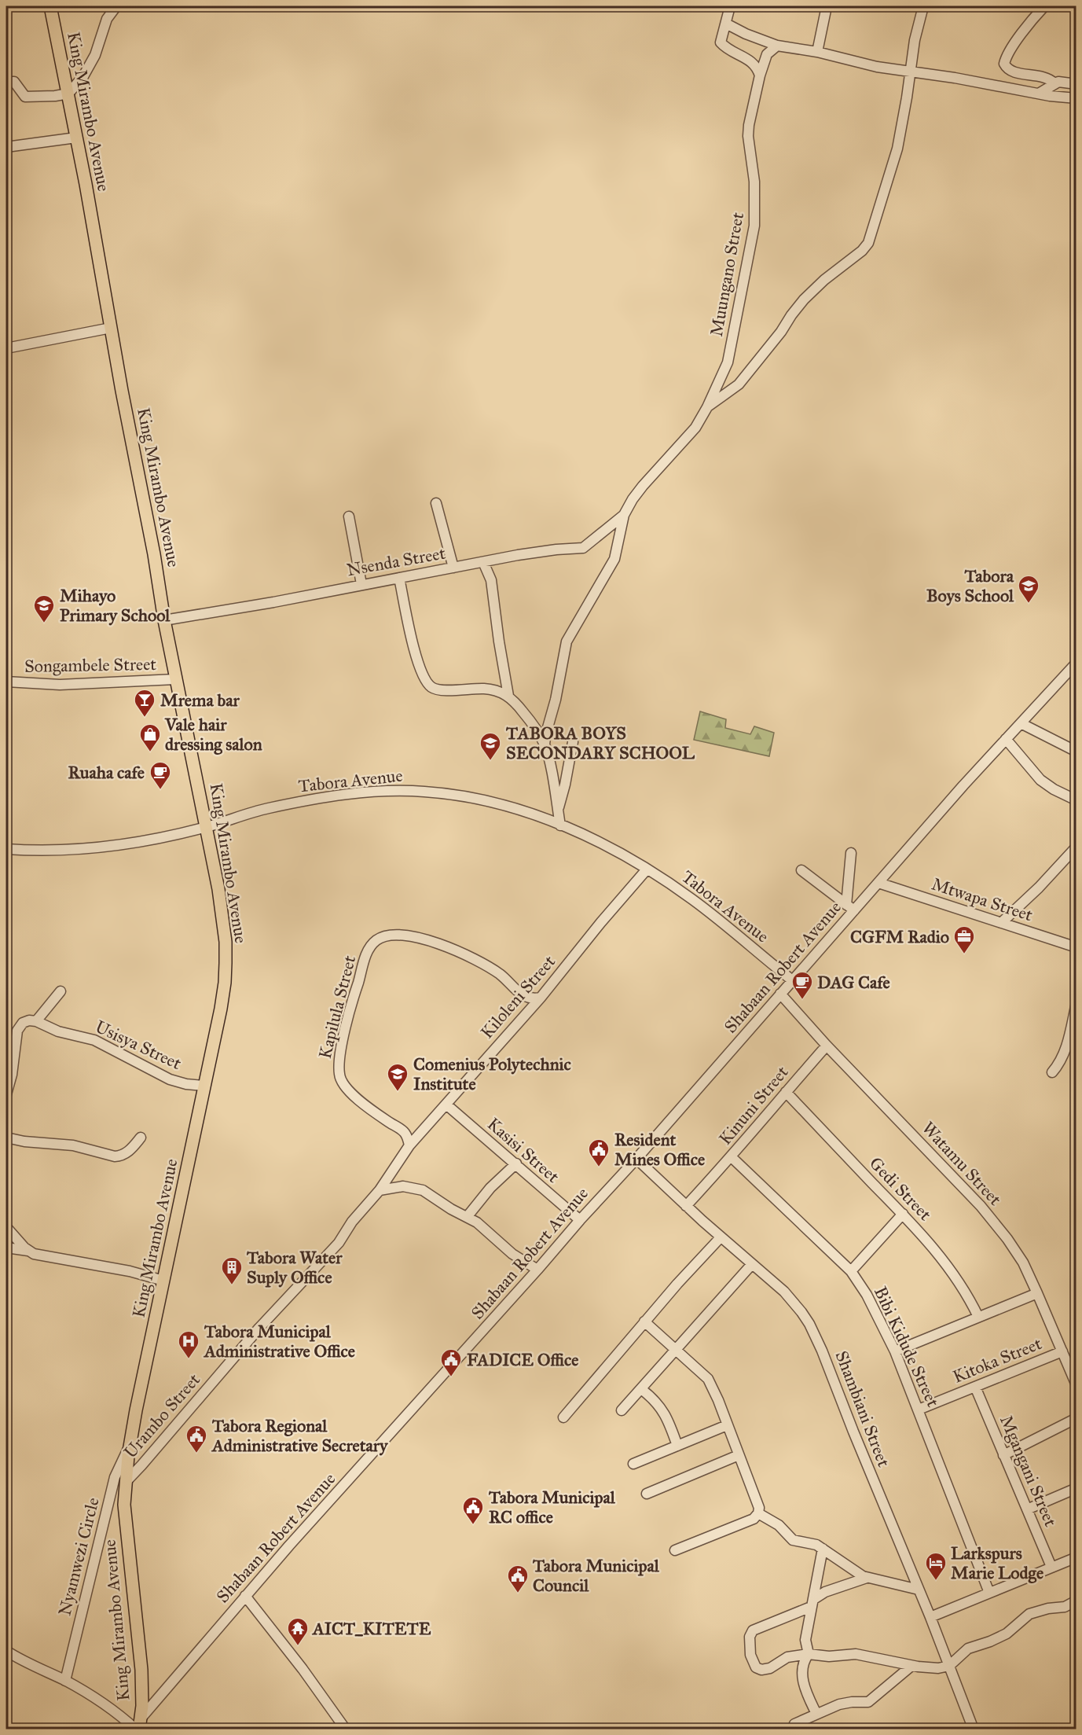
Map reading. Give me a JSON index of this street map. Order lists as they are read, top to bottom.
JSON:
{
  "streets": {
    "main road": ["King Mirambo Avenue"],
    "street": [
      "Muungano Street",
      "Nsenda Street",
      "Songambele Street",
      "Tabora Avenue",
      "Mtwapa Street",
      "Shabaan Robert Avenue",
      "Kiloleni Street",
      "Kapilula Street",
      "Usisya Street",
      "Kinuni Street",
      "Kasisi Street",
      "Watamu Street",
      "Gedi Street",
      "Bibi Kidude Street",
      "Kitoka Street",
      "Shambiani Street",
      "Urambo Street",
      "Mgangani Street",
      "Nyamwezi Circle"
    ]
  },
  "crossings": [
    ["King Mirambo Avenue", "Nsenda Street"],
    ["King Mirambo Avenue", "Songambele Street"],
    ["King Mirambo Avenue", "Tabora Avenue"],
    ["King Mirambo Avenue", "Shabaan Robert Avenue"],
    ["King Mirambo Avenue", "Usisya Street"],
    ["King Mirambo Avenue", "Urambo Street"],
    ["King Mirambo Avenue", "Nyamwezi Circle"],
    ["Muungano Street", "Nsenda Street"],
    ["Muungano Street", "Tabora Avenue"],
    ["Tabora Avenue", "Shabaan Robert Avenue"],
    ["Tabora Avenue", "Kiloleni Street"],
    ["Mtwapa Street", "Shabaan Robert Avenue"],
    ["Shabaan Robert Avenue", "Kasisi Street"],
    ["Shabaan Robert Avenue", "Watamu Street"],
    ["Shabaan Robert Avenue", "Shambiani Street"],
    ["Kiloleni Street", "Kapilula Street"],
    ["Kiloleni Street", "Kasisi Street"],
    ["Kiloleni Street", "Urambo Street"],
    ["Kinuni Street", "Watamu Street"],
    ["Kinuni Street", "Gedi Street"],
    ["Kinuni Street", "Bibi Kidude Street"],
    ["Kinuni Street", "Shambiani Street"],
    ["Watamu Street", "Kitoka Street"],
    ["Bibi Kidude Street", "Kitoka Street"],
    ["Kitoka Street", "Mgangani Street"]
  ],
  "places": {
    "school or university": [
      "Tabora Boys School",
      "Mihayo Primary School",
      "TABORA BOYS SECONDARY SCHOOL",
      "Comenius Polytechnic Institute"
    ],
    "bar": ["Mrema bar"],
    "shop": ["Vale hair dressing salon"],
    "cafe": ["Ruaha cafe", "DAG Cafe"],
    "office": ["CGFM Radio"],
    "public building": [
      "Resident Mines Office",
      "FADICE Office",
      "Tabora Regional Administrative Secretary",
      "Tabora Municipal RC office",
      "Tabora Municipal Council"
    ],
    "building": ["Tabora Water Suply Office"],
    "hospital": ["Tabora Municipal Administrative Office"],
    "hotel": ["Larkspurs Marie Lodge"],
    "temple": ["AICT_KITETE"]
  }
}
